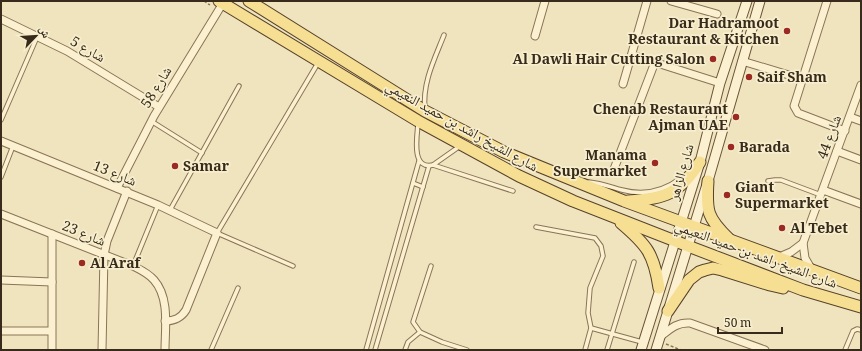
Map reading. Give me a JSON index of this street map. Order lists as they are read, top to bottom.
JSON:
{
  "streets": {
    "main road": ["شارع الشيخ راشد بن حميد النعيمي", "شارع الزاهر"],
    "street": [
      "شارع 5",
      "شارع 58",
      "شارع 44",
      "شارع 13",
      "شارع 23"
    ]
  },
  "crossings": [
    ["شارع 5", "شارع 58"],
    ["شارع 58", "شارع الشيخ راشد بن حميد النعيمي"],
    ["شارع 58", "شارع 13"],
    ["شارع الشيخ راشد بن حميد النعيمي", "شارع الزاهر"]
  ],
  "places": [
    "Dar Hadramoot Restaurant & Kitchen",
    "Al Dawli Hair Cutting Salon",
    "Saif Sham",
    "Chenab Restaurant Ajman UAE",
    "Barada",
    "Manama Supermarket",
    "Samar",
    "Giant Supermarket",
    "Al Tebet",
    "Al Araf"
  ],
  "scale_bar": "50 m",
  "north": "top right"
}
